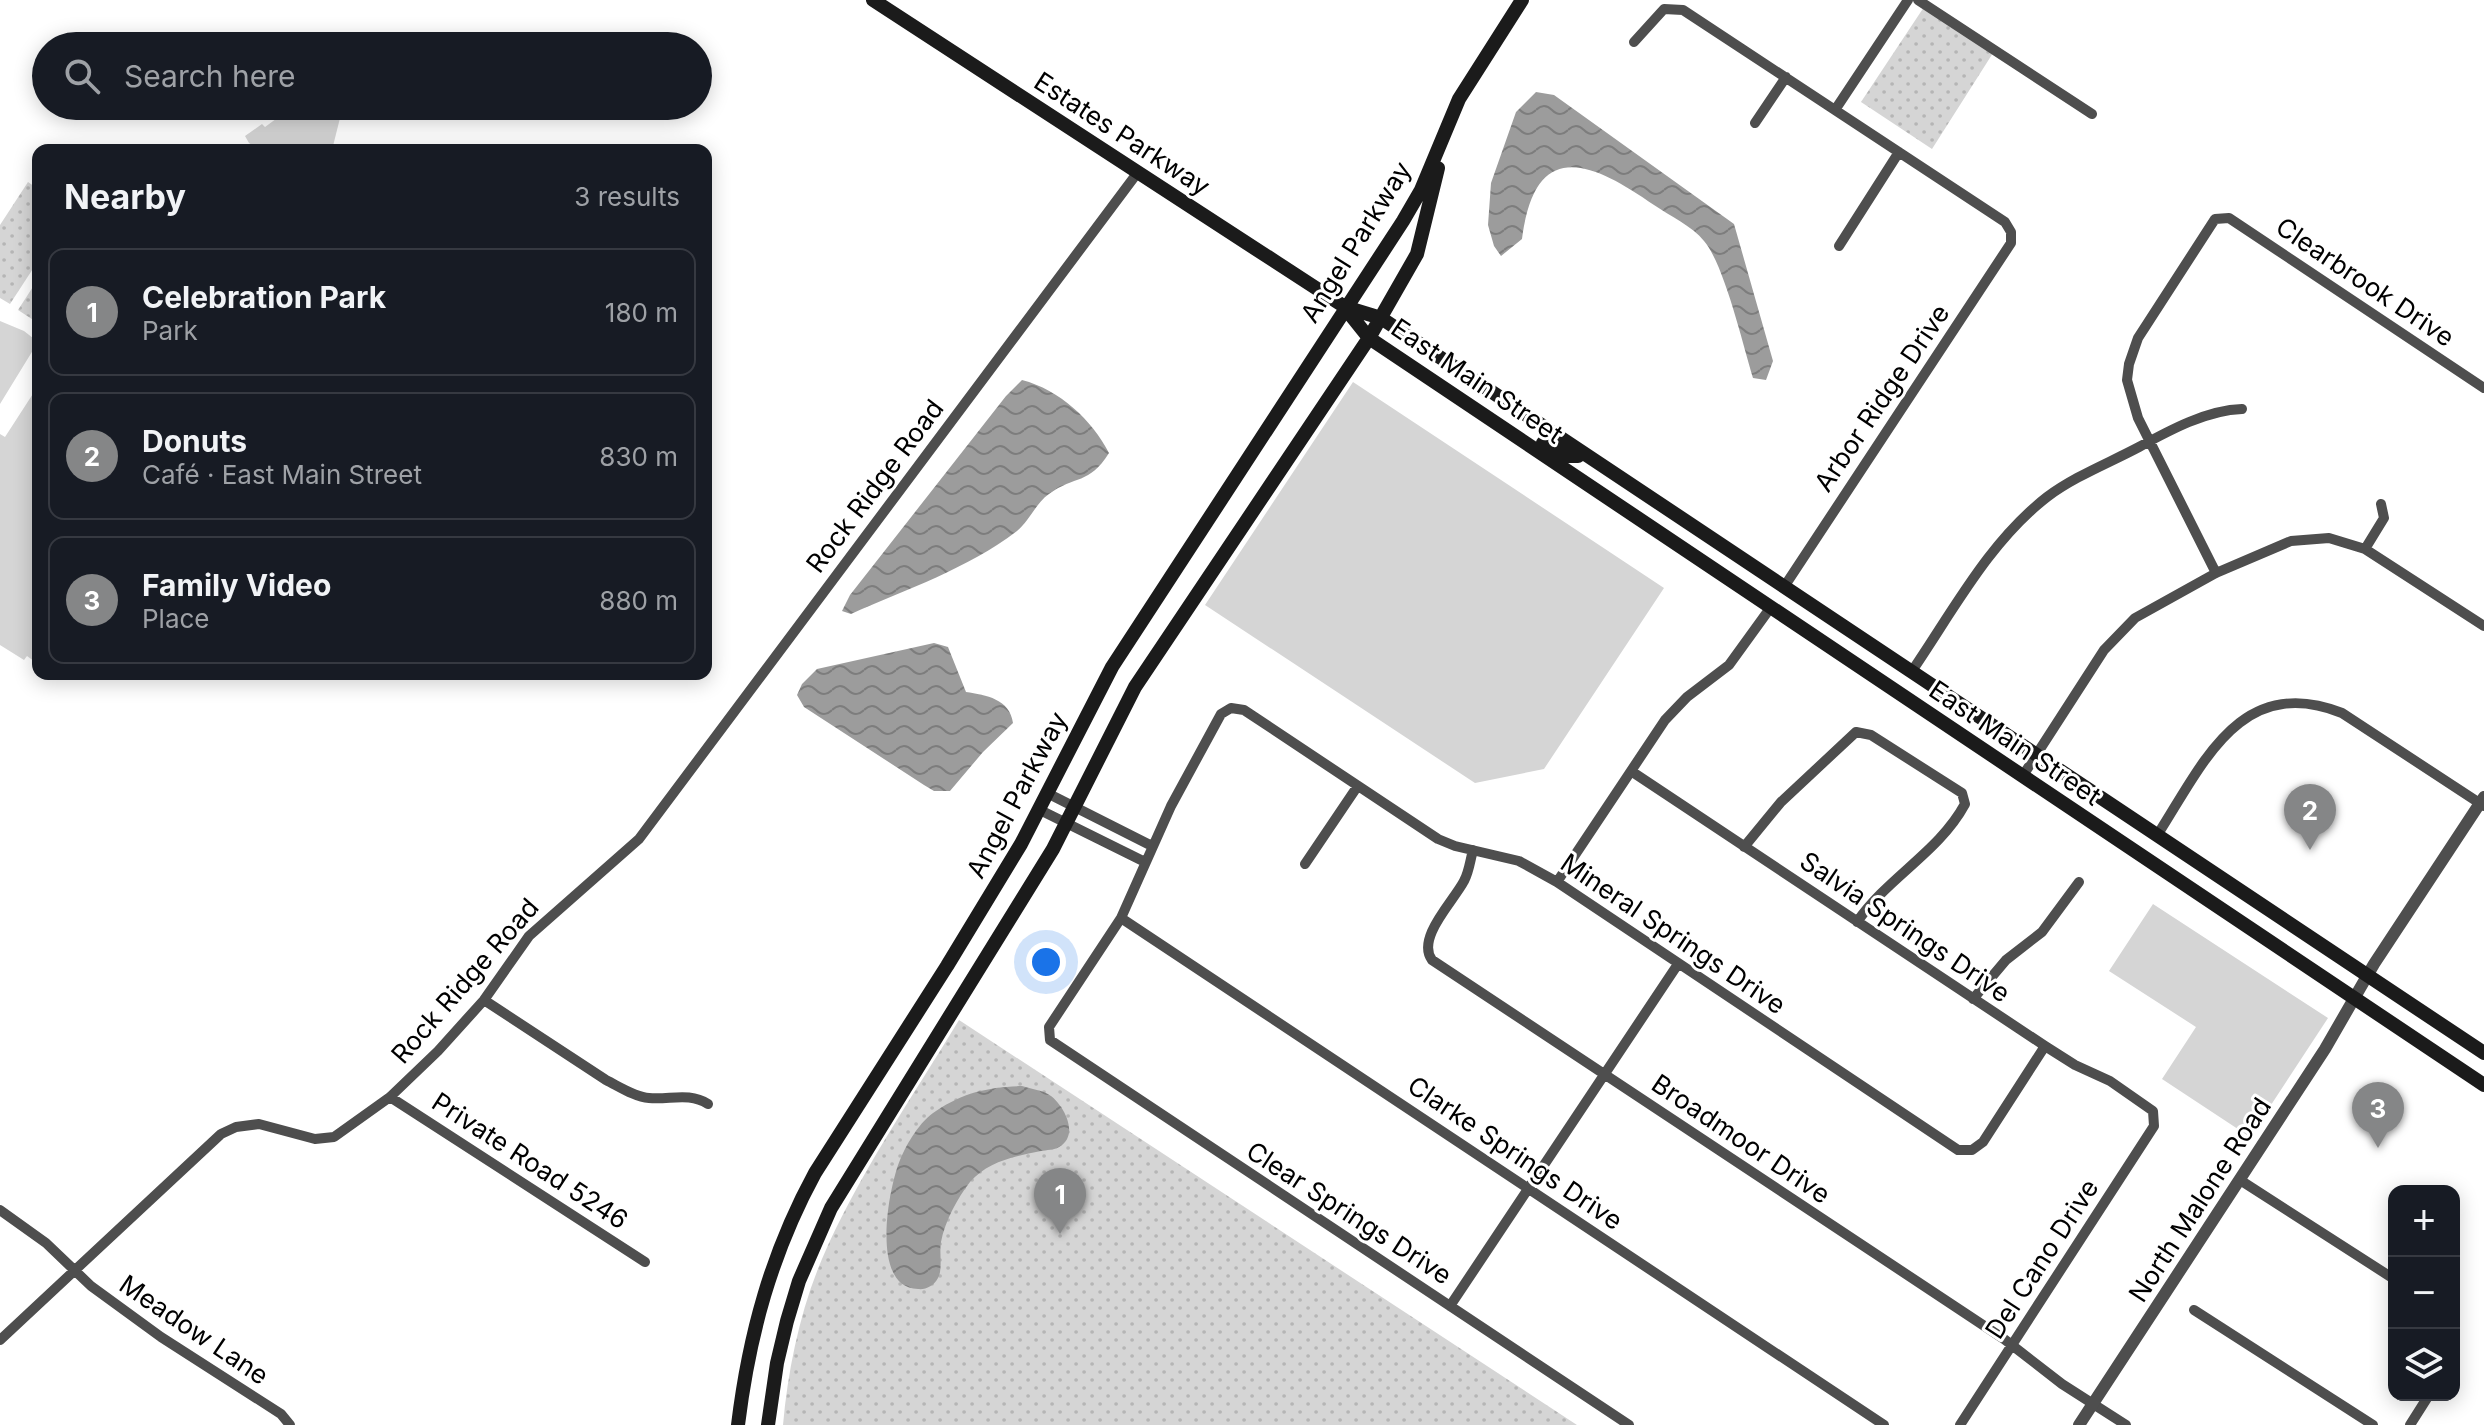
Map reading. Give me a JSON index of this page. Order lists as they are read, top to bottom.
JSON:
{
  "streets": {
    "main road": ["Estates Parkway", "Angel Parkway", "East Main Street"],
    "street": [
      "Clearbrook Drive",
      "Arbor Ridge Drive",
      "Rock Ridge Road",
      "Salvia Springs Drive",
      "Mineral Springs Drive",
      "Broadmoor Drive",
      "Clarke Springs Drive",
      "Private Road 5246",
      "North Malone Road",
      "Clear Springs Drive",
      "Del Cano Drive",
      "Meadow Lane"
    ]
  },
  "crossings": [
    ["Estates Parkway", "Angel Parkway"],
    ["Estates Parkway", "East Main Street"],
    ["Estates Parkway", "Rock Ridge Road"],
    ["Angel Parkway", "East Main Street"],
    ["East Main Street", "Arbor Ridge Drive"],
    ["East Main Street", "North Malone Road"],
    ["Rock Ridge Road", "Private Road 5246"],
    ["Rock Ridge Road", "Meadow Lane"],
    ["Salvia Springs Drive", "Mineral Springs Drive"],
    ["Salvia Springs Drive", "Del Cano Drive"],
    ["Mineral Springs Drive", "Broadmoor Drive"],
    ["Broadmoor Drive", "North Malone Road"],
    ["Broadmoor Drive", "Del Cano Drive"],
    ["Clarke Springs Drive", "Clear Springs Drive"]
  ],
  "page": {
    "search": "Search here",
    "heading": ["Nearby", "3 results"],
    "list": [
      {
        "mark": "1",
        "name": "Celebration Park",
        "note": "Park",
        "value": "180 m"
      },
      {
        "mark": "2",
        "name": "Donuts",
        "note": "Café · East Main Street",
        "value": "830 m"
      },
      {
        "mark": "3",
        "name": "Family Video",
        "note": "Place",
        "value": "880 m"
      }
    ],
    "pins": ["2", "3", "1"],
    "map_buttons": ["+", "−"]
  }
}
